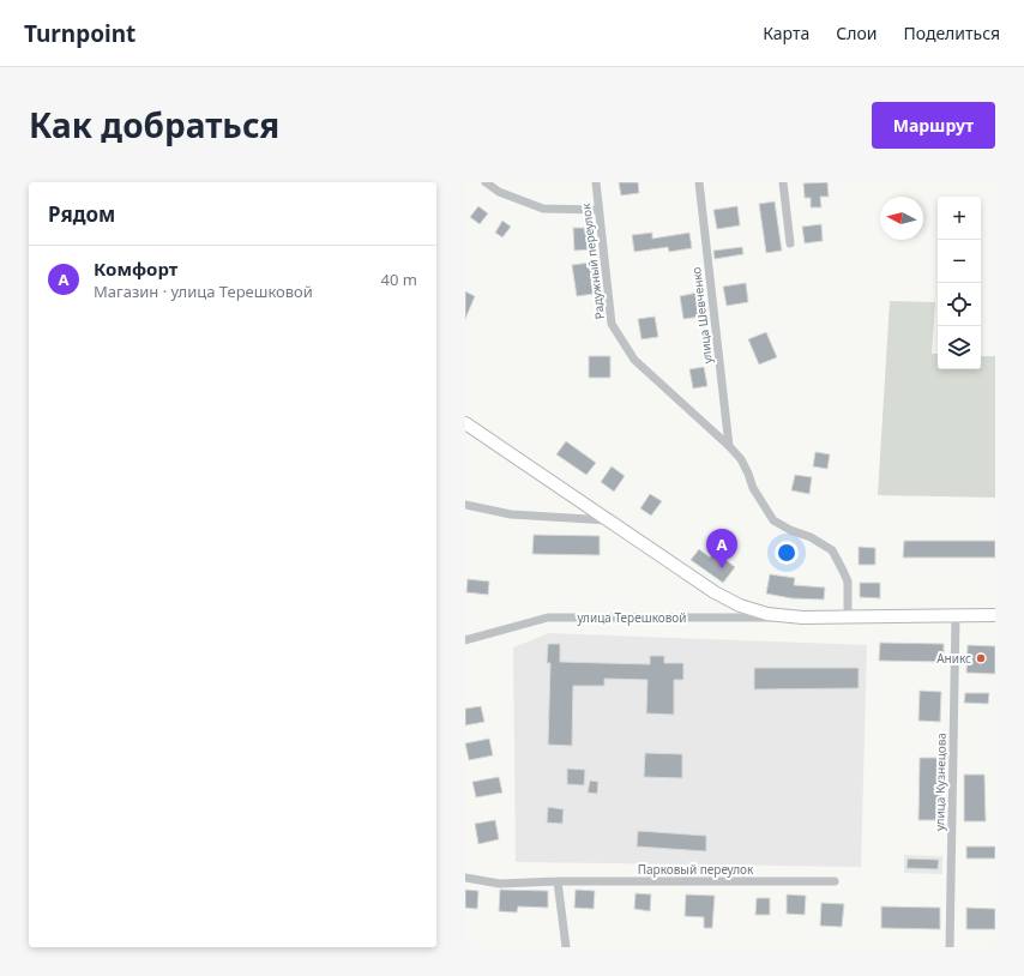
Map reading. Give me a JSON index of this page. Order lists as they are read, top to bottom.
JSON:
{
  "streets": {
    "main road": ["улица Терешковой"],
    "street": [
      "Радужный переулок",
      "улица Шевченко",
      "улица Кузнецова",
      "Парковый переулок"
    ]
  },
  "crossings": [
    ["Радужный переулок", "улица Шевченко"],
    ["Радужный переулок", "улица Терешковой"],
    ["улица Терешковой", "улица Кузнецова"]
  ],
  "places": ["Аникс"],
  "north": "left",
  "page": {
    "header": "Turnpoint",
    "nav": ["Карта", "Слои", "Поделиться"],
    "title": "Как добраться",
    "buttons": "Маршрут",
    "heading": "Рядом",
    "map_buttons": ["+", "−"],
    "list": [
      {
        "mark": "A",
        "name": "Комфорт",
        "note": "Магазин · улица Терешковой",
        "value": "40 m"
      }
    ],
    "pins": "A"
  }
}
